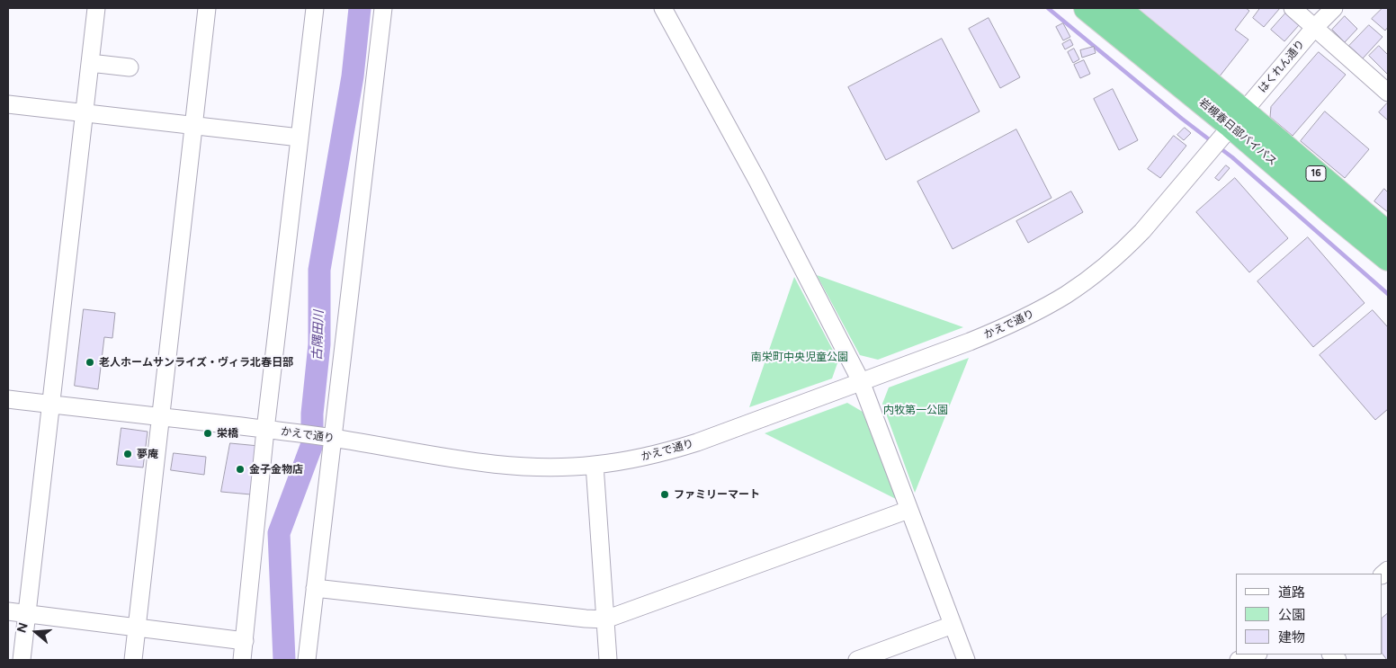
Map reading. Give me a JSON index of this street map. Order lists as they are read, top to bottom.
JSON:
{
  "streets": {
    "highway": ["岩槻春日部バイパス", "16"],
    "street": ["はくれん通り", "かえで通り"]
  },
  "crossings": [
    ["はくれん通り", "岩槻春日部バイパス"],
    ["はくれん通り", "かえで通り"],
    ["岩槻春日部バイパス", "かえで通り"]
  ],
  "water": ["古隅田川"],
  "parks": ["南栄町中央児童公園", "内牧第一公園"],
  "places": [
    "老人ホームサンライズ・ヴィラ北春日部",
    "栄橋",
    "夢庵",
    "金子金物店",
    "ファミリーマート"
  ],
  "legend": ["道路", "公園", "建物"],
  "north": "left"
}
